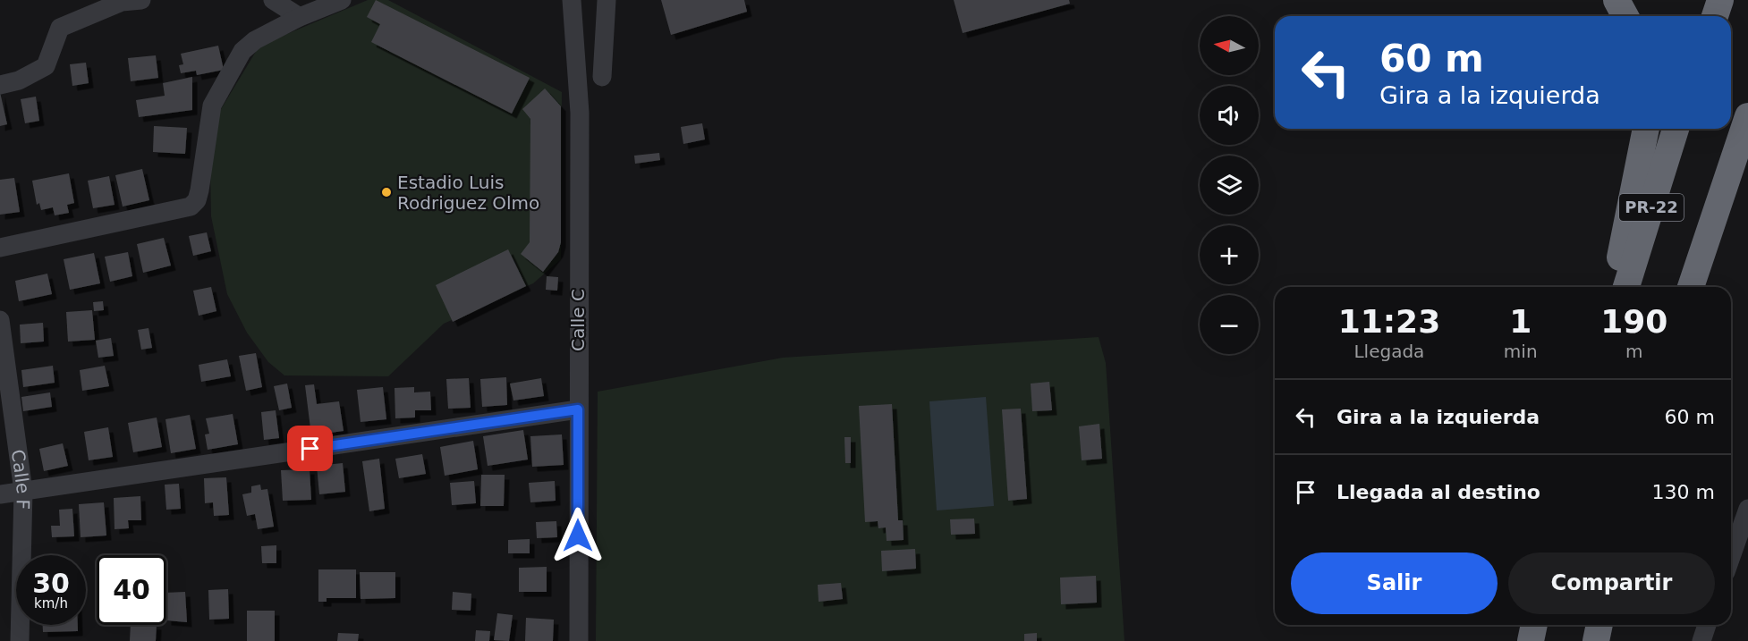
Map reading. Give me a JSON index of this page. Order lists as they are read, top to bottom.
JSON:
{
  "streets": {
    "highway": ["PR-22"],
    "street": ["Calle C", "Calle F"]
  },
  "places": ["Estadio Luis Rodriguez Olmo"],
  "north": "left",
  "page": {
    "map_buttons": ["+", "−"],
    "turn": ["60 m", "Gira a la izquierda"],
    "eta": [
      "11:23",
      "Llegada",
      "1",
      "min",
      "190",
      "m"
    ],
    "list": [
      {
        "name": "Gira a la izquierda",
        "value": "60 m"
      },
      {
        "name": "Llegada al destino",
        "value": "130 m"
      }
    ],
    "buttons": ["Salir", "Compartir"],
    "speed": "30 km/h",
    "limit": "40"
  }
}
